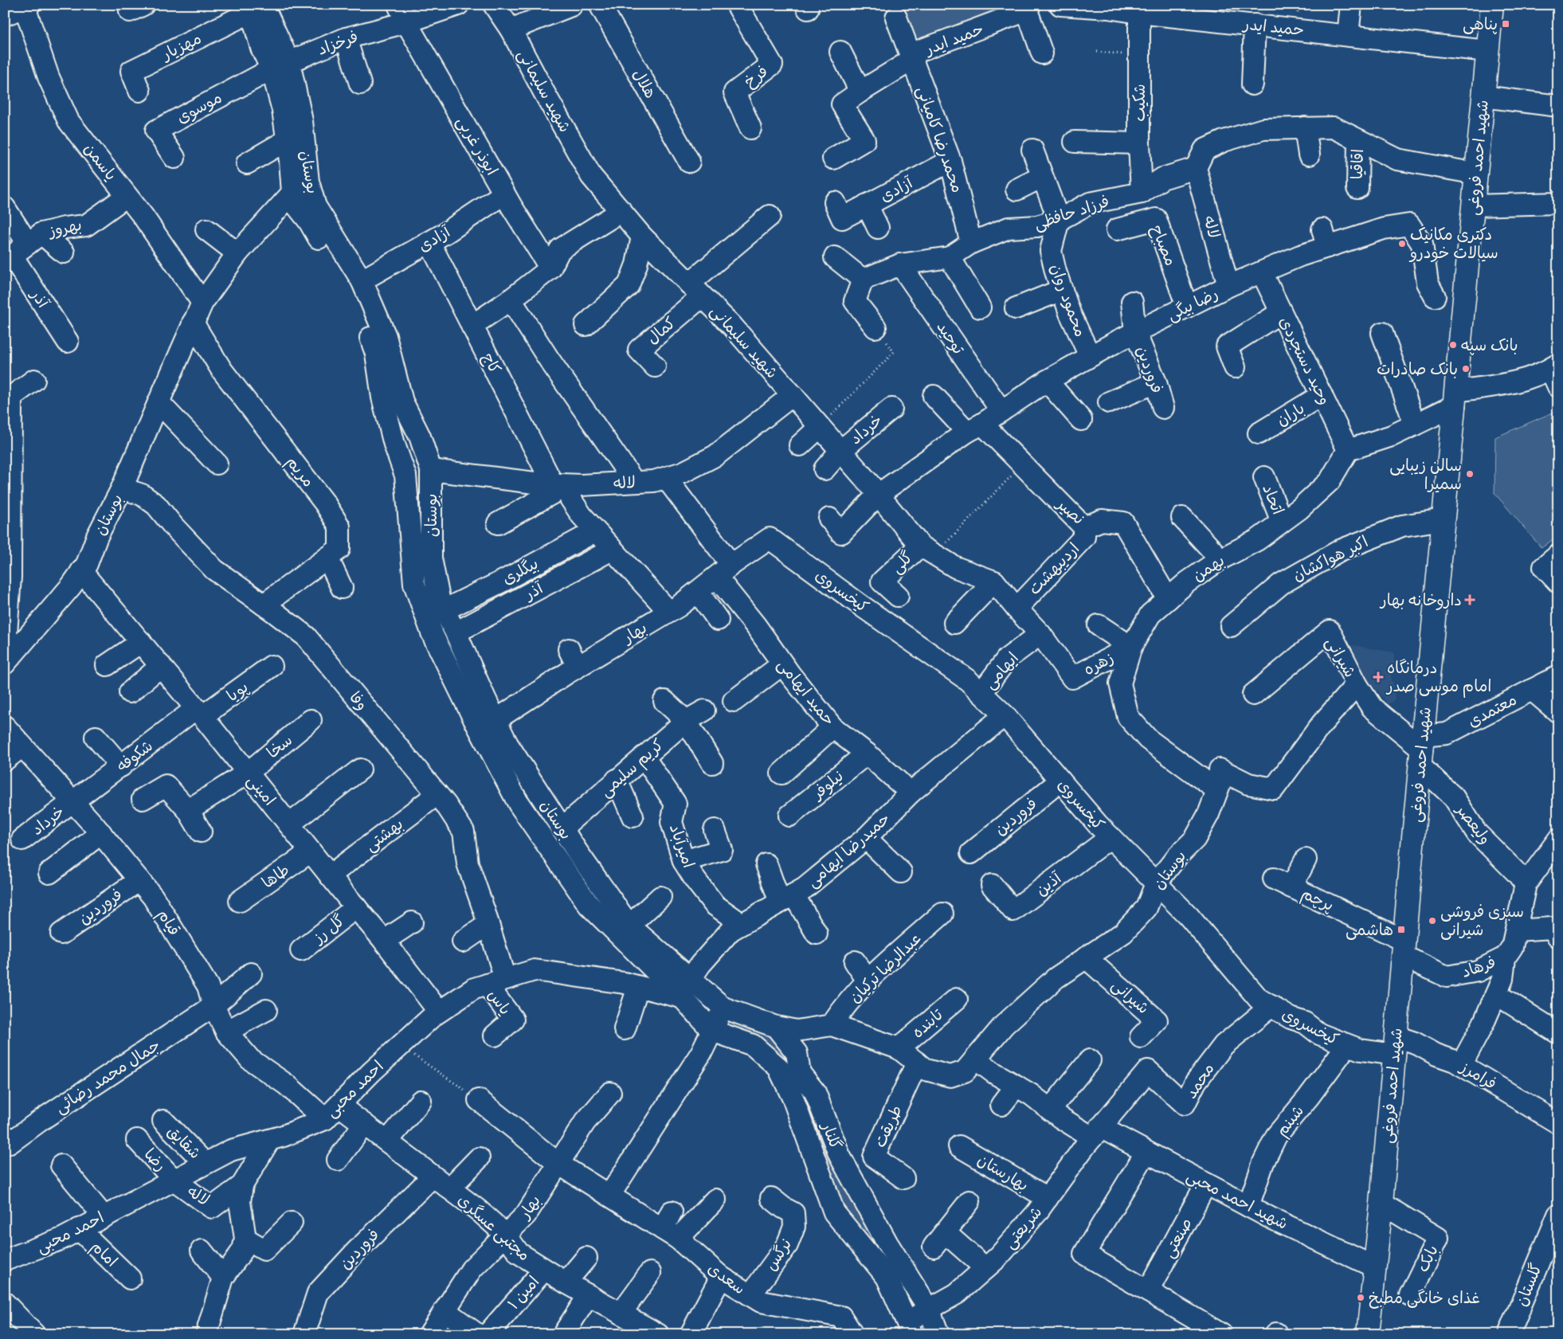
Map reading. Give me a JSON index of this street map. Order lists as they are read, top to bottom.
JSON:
{
  "streets": {
    "main road": ["شهید احمد فروغی"],
    "street": [
      "حمید ایدر",
      "فرخزاد",
      "مهزیار",
      "فرخ",
      "هلال",
      "شهید سلیمانی",
      "شکیب",
      "موسوی",
      "محمدرضا کامیانی",
      "ابوذر غربی",
      "یاسمن",
      "اقاقیا",
      "بوستان",
      "آزادی",
      "فرزاد حافظی",
      "لاله",
      "بهروز",
      "مصباح",
      "آذر",
      "محمود روان",
      "رضا بیگی",
      "کمال",
      "توحید",
      "وحید دستجردی",
      "کاج",
      "فروردین",
      "باران",
      "خرداد",
      "مریم",
      "اتحاد",
      "نصیر",
      "اکبر هواکشان",
      "گلی",
      "بهمن",
      "اردیبهشت",
      "بیگلری",
      "کیخسروی",
      "بهار",
      "شیرانی",
      "زهره",
      "ایهامی",
      "پویا",
      "حمید ایهامی",
      "وفا",
      "معتمدی",
      "سخا",
      "شکوفه",
      "کریم سلیمی",
      "نیلوفر",
      "امینی",
      "ولیعصر",
      "بهشتی",
      "امیرآباد",
      "حمیدرضا ایهامی",
      "طاها",
      "آذین",
      "پرچم",
      "قیام",
      "گل رز",
      "فرهاد",
      "عبدالرضا ترکیان",
      "یاس",
      "تابنده",
      "فرامرز",
      "جمال محمد رضائی",
      "محمد",
      "احمد محبی",
      "شبنم",
      "طریقت",
      "گلنار",
      "شقایق",
      "رضا",
      "بهارستان",
      "شهید احمد محبی",
      "مجتبی عسگری",
      "شریعتی",
      "صنعتی",
      "امام",
      "نرگس",
      "بابک",
      "سعدی",
      "گلستان",
      "امین ۱"
    ]
  },
  "crossings": [
    ["حمید ایدر", "شکیب"],
    ["حمید ایدر", "محمدرضا کامیانی"],
    ["حمید ایدر", "شهید احمد فروغی"],
    ["فرخزاد", "موسوی"],
    ["فرخزاد", "ابوذر غربی"],
    ["فرخزاد", "بوستان"],
    ["مهزیار", "بوستان"],
    ["شهید سلیمانی", "لاله"],
    ["شهید سلیمانی", "رضا بیگی"],
    ["شهید سلیمانی", "کمال"],
    ["شهید سلیمانی", "خرداد"],
    ["شهید سلیمانی", "گلی"],
    ["شکیب", "فرزاد حافظی"],
    ["موسوی", "بوستان"],
    ["محمدرضا کامیانی", "آزادی"],
    ["محمدرضا کامیانی", "فرزاد حافظی"],
    ["ابوذر غربی", "آزادی"],
    ["شهید احمد فروغی", "اکبر هواکشان"],
    ["شهید احمد فروغی", "کیخسروی"],
    ["شهید احمد فروغی", "شیرانی"],
    ["شهید احمد فروغی", "معتمدی"],
    ["شهید احمد فروغی", "ولیعصر"],
    ["شهید احمد فروغی", "پرچم"],
    ["شهید احمد فروغی", "فرهاد"],
    ["شهید احمد فروغی", "فرامرز"],
    ["شهید احمد فروغی", "شهید احمد محبی"],
    ["شهید احمد فروغی", "بابک"],
    ["یاسمن", "بوستان"],
    ["یاسمن", "بهروز"],
    ["بوستان", "آزادی"],
    ["بوستان", "لاله"],
    ["بوستان", "آذر"],
    ["بوستان", "مریم"],
    ["بوستان", "بهمن"],
    ["بوستان", "بیگلری"],
    ["بوستان", "کیخسروی"],
    ["بوستان", "بهار"],
    ["بوستان", "شیرانی"],
    ["بوستان", "وفا"],
    ["بوستان", "کریم سلیمی"],
    ["بوستان", "امینی"],
    ["بوستان", "حمیدرضا ایهامی"],
    ["بوستان", "احمد محبی"],
    ["بوستان", "طریقت"],
    ["بوستان", "گلنار"],
    ["بوستان", "شهید احمد محبی"],
    ["آزادی", "کاج"],
    ["فرزاد حافظی", "لاله"],
    ["فرزاد حافظی", "محمود روان"],
    ["فرزاد حافظی", "توحید"],
    ["لاله", "رضا بیگی"],
    ["لاله", "کاج"],
    ["لاله", "حمید ایهامی"],
    ["لاله", "احمد محبی"],
    ["لاله", "رضا"],
    ["بهروز", "آذر"],
    ["مصباح", "رضا بیگی"],
    ["آذر", "کاج"],
    ["محمود روان", "رضا بیگی"],
    ["رضا بیگی", "توحید"],
    ["رضا بیگی", "وحید دستجردی"],
    ["رضا بیگی", "فروردین"],
    ["رضا بیگی", "نصیر"],
    ["وحید دستجردی", "باران"],
    ["وحید دستجردی", "بهمن"],
    ["کاج", "بیگلری"],
    ["کاج", "بهار"],
    ["فروردین", "کیخسروی"],
    ["فروردین", "قیام"],
    ["فروردین", "مجتبی عسگری"],
    ["خرداد", "شکوفه"],
    ["خرداد", "قیام"],
    ["مریم", "وفا"],
    ["اتحاد", "بهمن"],
    ["نصیر", "بهمن"],
    ["نصیر", "اردیبهشت"],
    ["بهمن", "زهره"],
    ["کیخسروی", "بهار"],
    ["کیخسروی", "ایهامی"],
    ["کیخسروی", "حمیدرضا ایهامی"],
    ["کیخسروی", "آذین"],
    ["کیخسروی", "فرامرز"],
    ["کیخسروی", "محمد"],
    ["کیخسروی", "شبنم"],
    ["بهار", "حمید ایهامی"],
    ["بهار", "مجتبی عسگری"],
    ["بهار", "سعدی"],
    ["شیرانی", "معتمدی"],
    ["شیرانی", "ولیعصر"],
    ["زهره", "ایهامی"],
    ["پویا", "شکوفه"],
    ["پویا", "امینی"],
    ["حمید ایهامی", "نیلوفر"],
    ["حمید ایهامی", "حمیدرضا ایهامی"],
    ["وفا", "بهشتی"],
    ["وفا", "یاس"],
    ["وفا", "احمد محبی"],
    ["معتمدی", "ولیعصر"],
    ["سخا", "امینی"],
    ["شکوفه", "امینی"],
    ["شکوفه", "قیام"],
    ["کریم سلیمی", "امیرآباد"],
    ["امینی", "بهشتی"],
    ["امینی", "طاها"],
    ["امینی", "گل رز"],
    ["امینی", "احمد محبی"],
    ["ولیعصر", "فرهاد"],
    ["امیرآباد", "حمیدرضا ایهامی"],
    ["حمیدرضا ایهامی", "احمد محبی"],
    ["حمیدرضا ایهامی", "گلنار"],
    ["پرچم", "فرهاد"],
    ["قیام", "جمال محمد رضائی"],
    ["قیام", "احمد محبی"],
    ["قیام", "مجتبی عسگری"],
    ["یاس", "احمد محبی"],
    ["محمد", "شهید احمد محبی"],
    ["محمد", "شریعتی"],
    ["احمد محبی", "گلنار"],
    ["احمد محبی", "شقایق"],
    ["احمد محبی", "رضا"],
    ["احمد محبی", "مجتبی عسگری"],
    ["احمد محبی", "امام"],
    ["شبنم", "شهید احمد محبی"],
    ["گلنار", "شریعتی"],
    ["بهارستان", "شریعتی"],
    ["شهید احمد محبی", "شریعتی"],
    ["شهید احمد محبی", "صنعتی"],
    ["مجتبی عسگری", "امین ۱"],
    ["نرگس", "سعدی"]
  ],
  "places": {
    "transit": ["پناهی", "هاشمی"],
    "other": [
      "دکتری مکانیک سیالات خودرو",
      "بانک سپه",
      "بانک صادرات",
      "سالن زیبایی سمیرا",
      "سبزی فروشی شیرانی",
      "غذای خانگی مطبخ"
    ],
    "health": ["داروخانه بهار", "درمانگاه امام موسی صدر"]
  }
}
